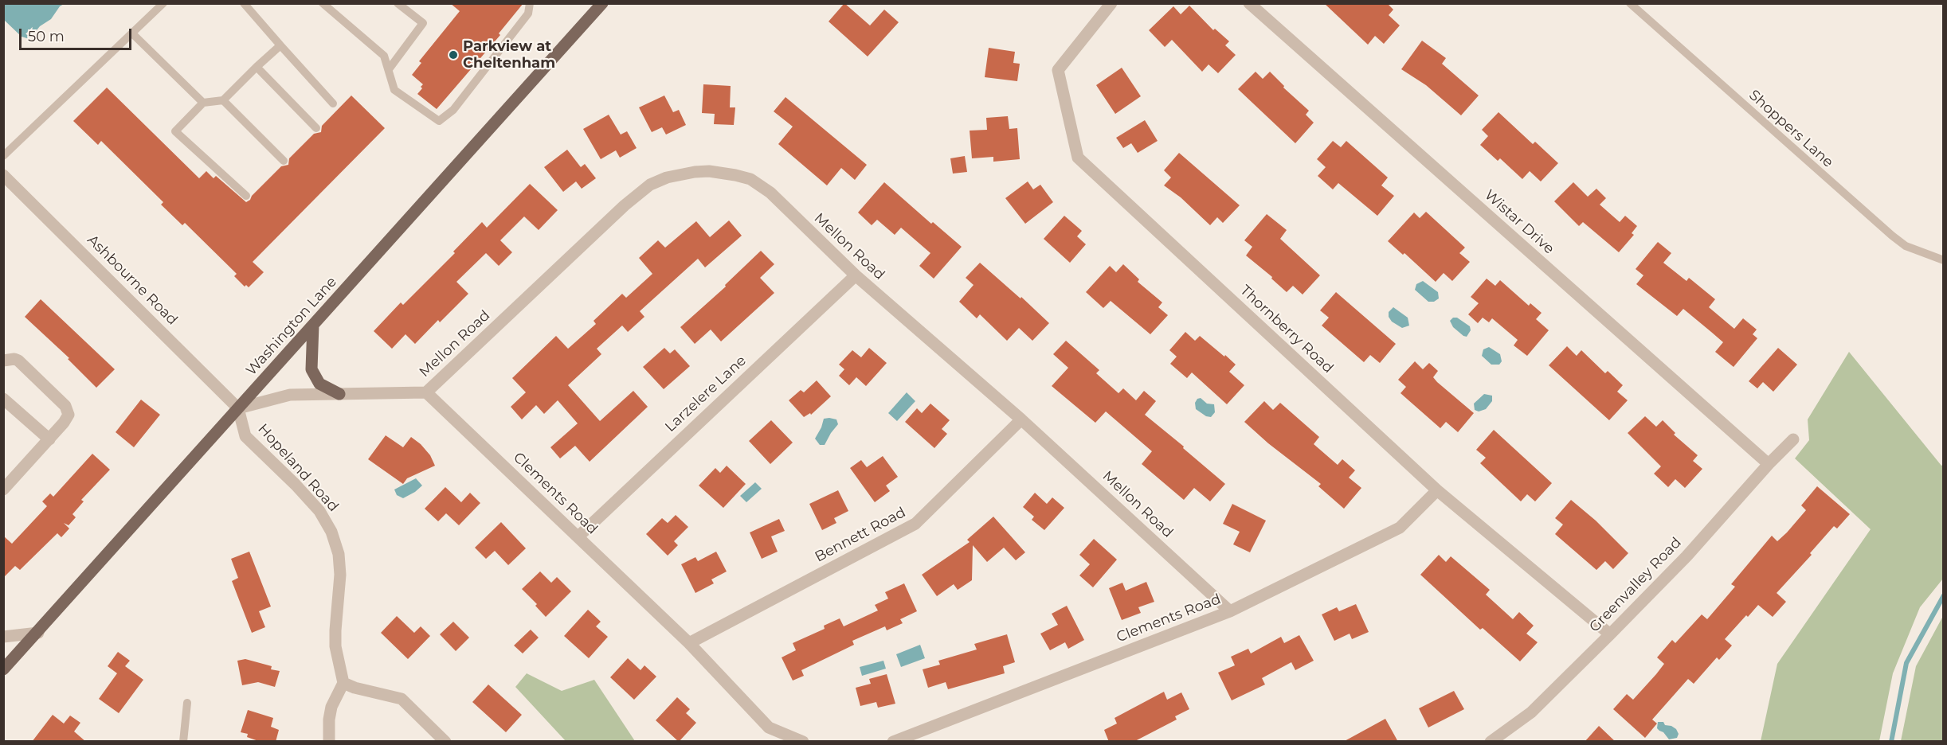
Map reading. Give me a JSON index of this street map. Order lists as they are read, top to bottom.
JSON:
{
  "streets": {
    "main road": ["Washington Lane"],
    "street": [
      "Wistar Drive",
      "Mellon Road",
      "Ashbourne Road",
      "Thornberry Road",
      "Larzelere Lane",
      "Hopeland Road",
      "Clements Road",
      "Bennett Road",
      "Greenvalley Road"
    ],
    "lane": ["Shoppers Lane"]
  },
  "crossings": [
    ["Wistar Drive", "Greenvalley Road"],
    ["Mellon Road", "Larzelere Lane"],
    ["Mellon Road", "Clements Road"],
    ["Mellon Road", "Bennett Road"],
    ["Ashbourne Road", "Washington Lane"],
    ["Ashbourne Road", "Hopeland Road"],
    ["Washington Lane", "Hopeland Road"],
    ["Thornberry Road", "Clements Road"],
    ["Thornberry Road", "Greenvalley Road"],
    ["Larzelere Lane", "Clements Road"],
    ["Clements Road", "Bennett Road"]
  ],
  "places": ["Parkview at Cheltenham"],
  "scale_bar": "50 m"
}
